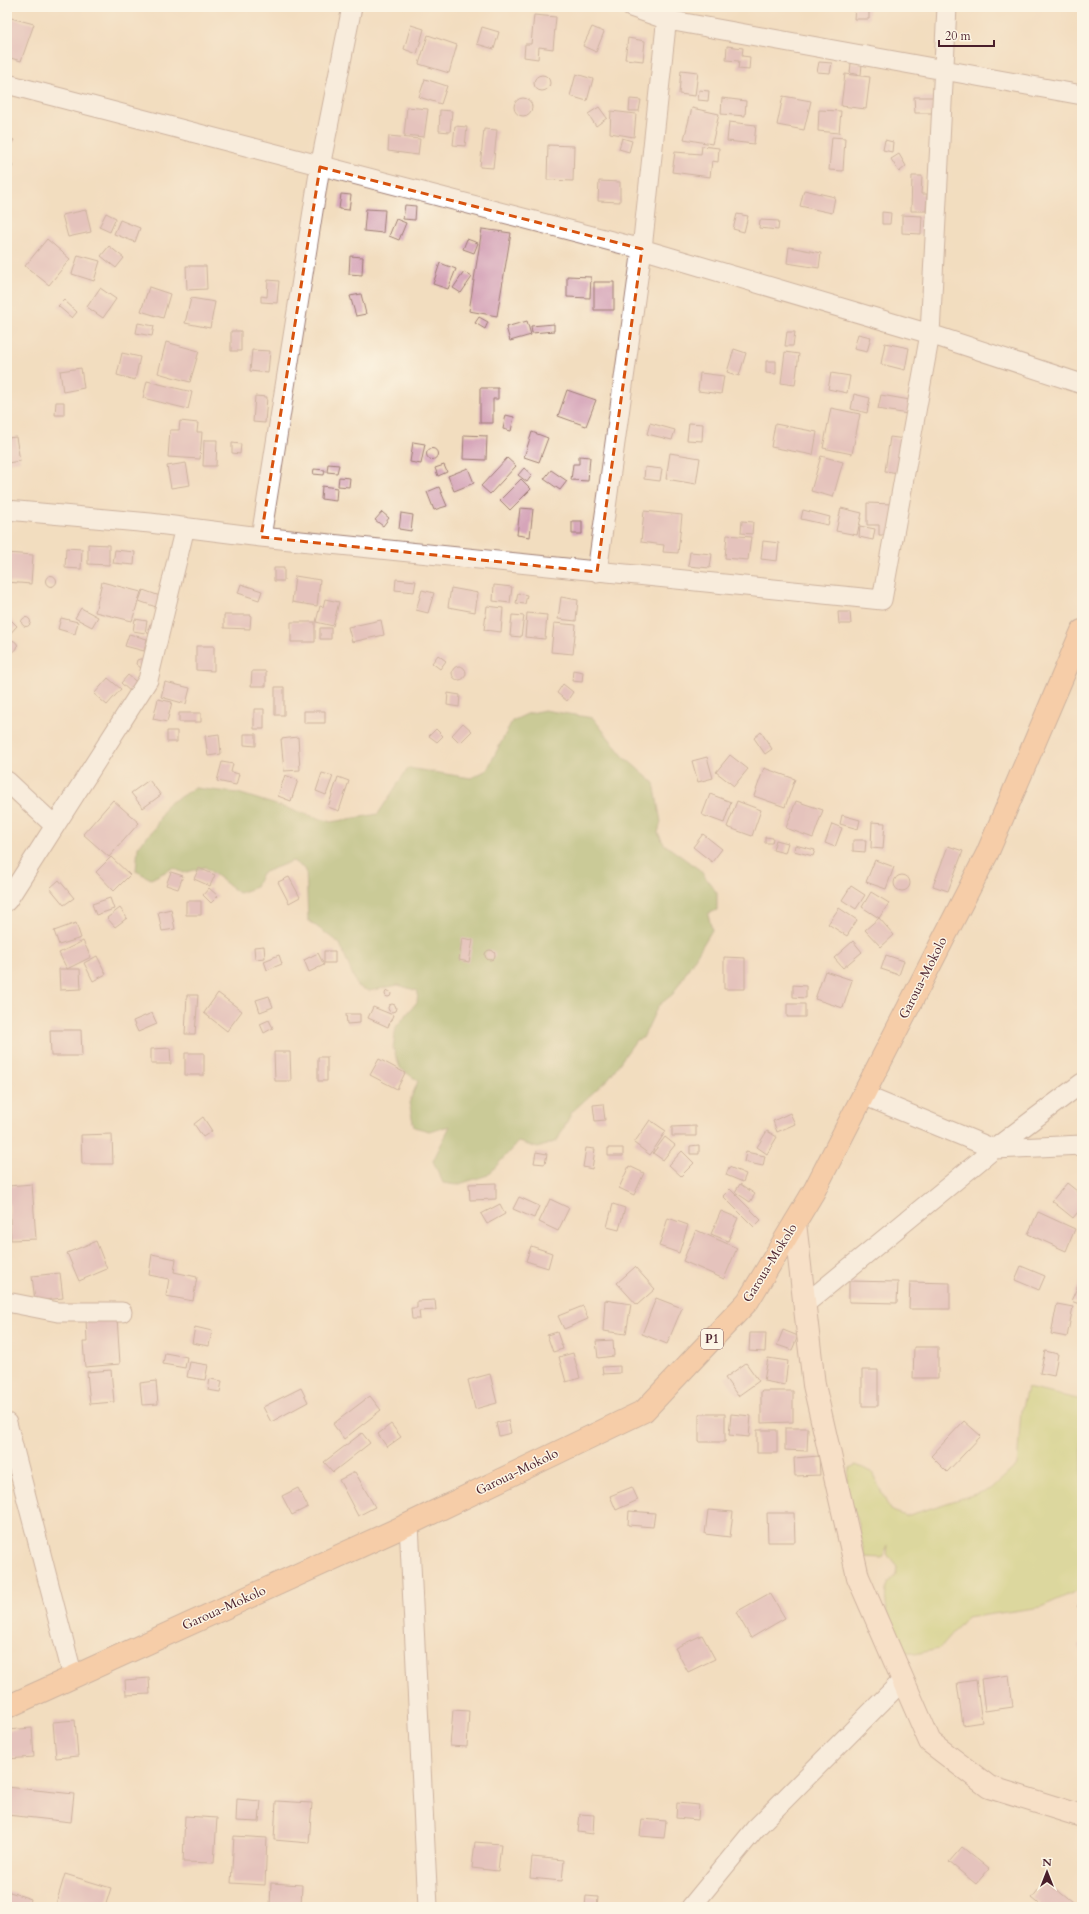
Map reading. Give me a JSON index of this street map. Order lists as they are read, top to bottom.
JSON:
{
  "streets": {
    "main road": ["Garoua-Mokolo", "P1"]
  },
  "scale_bar": "20 m",
  "north": "top"
}
